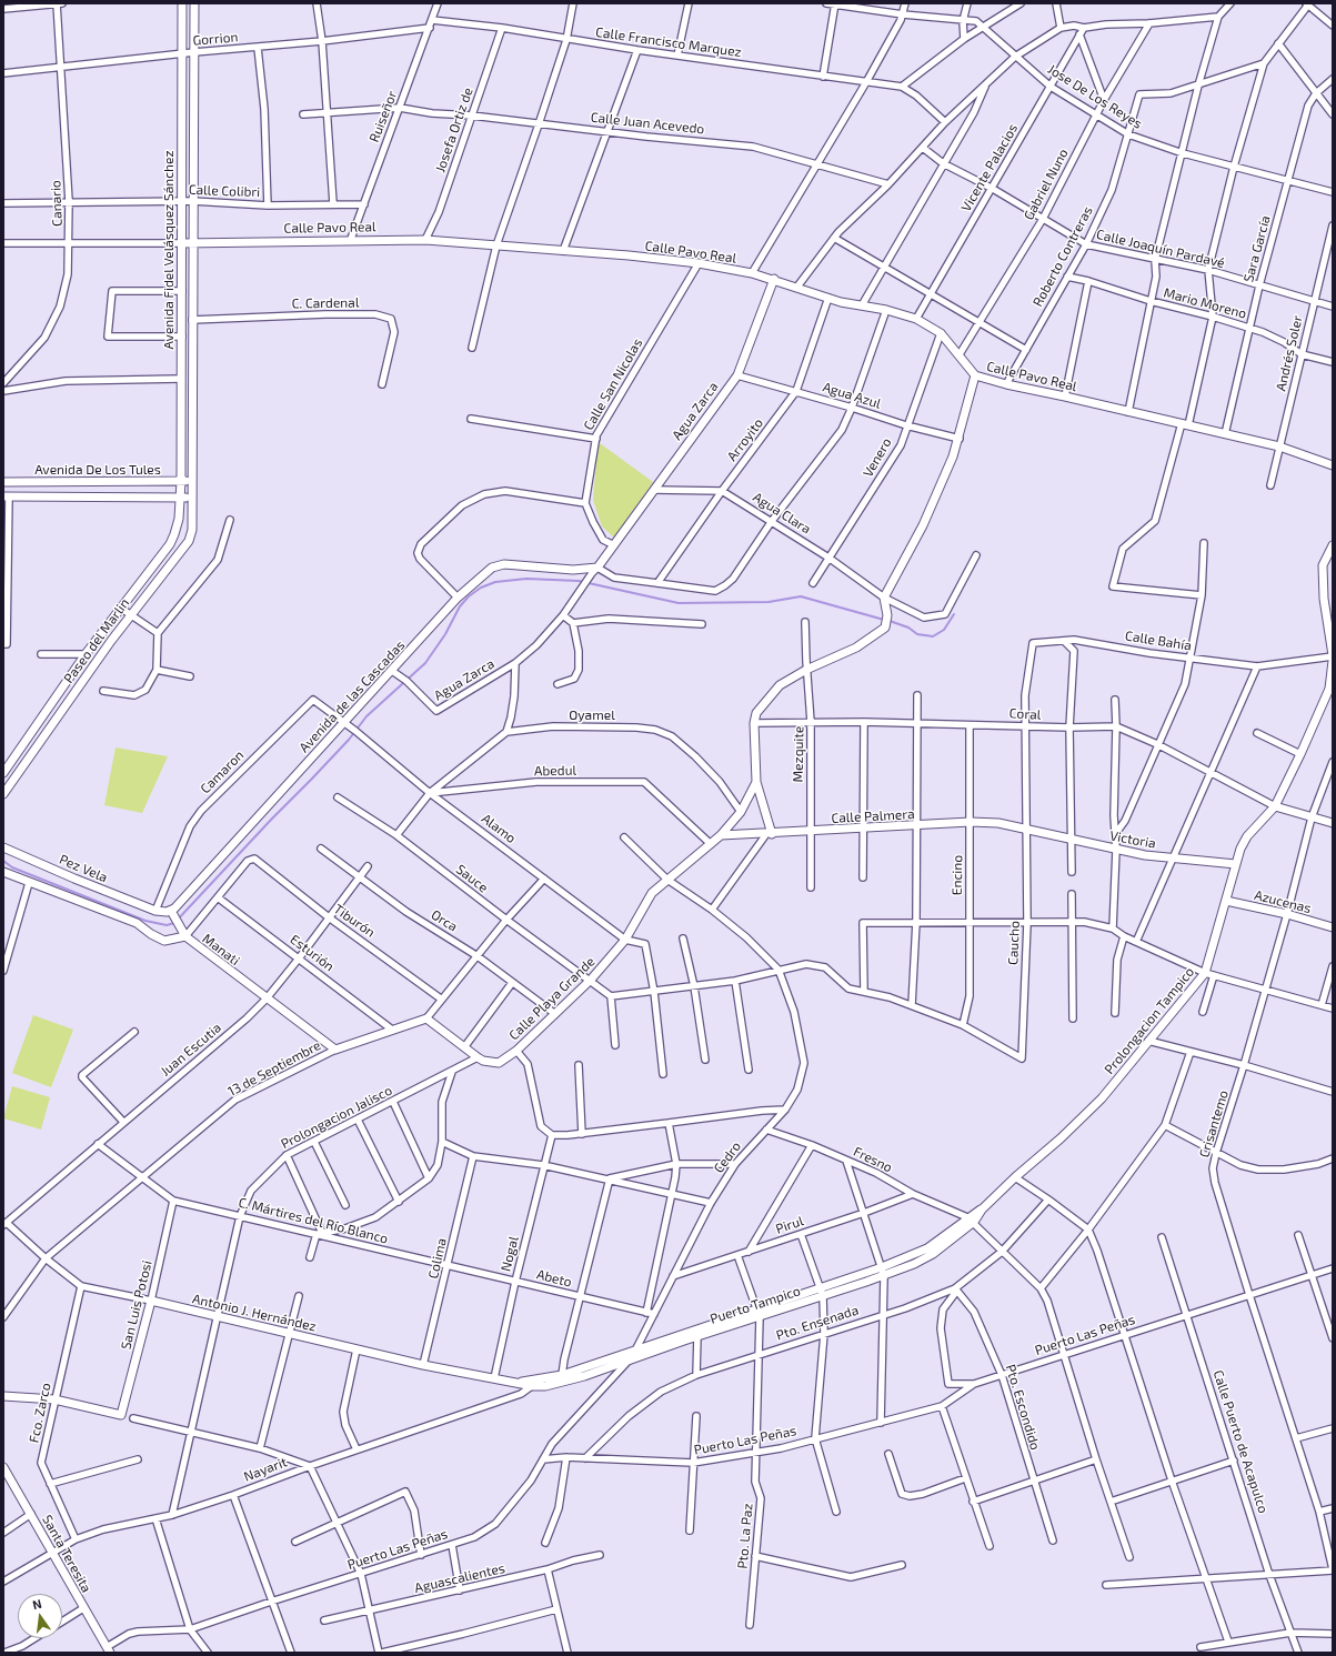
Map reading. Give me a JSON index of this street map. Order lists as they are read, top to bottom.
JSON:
{
  "streets": {
    "street": [
      "Gorrion",
      "Calle Francisco Marquez",
      "Jose De Los Reyes",
      "Ruiseñor",
      "Calle Juan Acevedo",
      "Josefa Ortiz de",
      "Vicente Palacios",
      "Gabriel Nuno",
      "Calle Colibri",
      "Canario",
      "Calle Pavo Real",
      "Calle Joaquín Pardavé",
      "Sara García",
      "Avenida Fidel Velásquez Sánchez",
      "Roberto Contreras",
      "C. Cardenal",
      "Mario Moreno",
      "Andrés Soler",
      "Calle San Nicolas",
      "Agua Azul",
      "Agua Zarca",
      "Arroyito",
      "Venero",
      "Avenida De Los Tules",
      "Agua Clara",
      "Paseo del Marlin",
      "Calle Bahía",
      "Avenida de las Cascadas",
      "Coral",
      "Oyamel",
      "Mezquite",
      "Abedul",
      "Camaron",
      "Calle Palmera",
      "Alamo",
      "Victoria",
      "Pez Vela",
      "Encino",
      "Sauce",
      "Azucenas",
      "Tiburón",
      "Orca",
      "Caucho",
      "Manati",
      "Esturión",
      "Calle Playa Grande",
      "Prolongacion Tampico",
      "Juan Escutia",
      "13 de Septiembre",
      "Prolongacion Jalisco",
      "Crisantemo",
      "Cedro",
      "Fresno",
      "C. Mártires del Río Blanco",
      "Pirul",
      "Nogal",
      "Colima",
      "Abeto",
      "San Luis Potosi",
      "Puerto Tampico",
      "Antonio J. Hernández",
      "Pto. Ensenada",
      "Puerto Las Peñas",
      "Pto. Escondido",
      "Fco. Zarco",
      "Calle Puerto de Acapulco",
      "Nayarit",
      "Pto. La Paz",
      "Santa Teresita",
      "Aguascalientes"
    ]
  },
  "crossings": [
    ["Gorrion", "Ruiseñor"],
    ["Gorrion", "Canario"],
    ["Gorrion", "Avenida Fidel Velásquez Sánchez"],
    ["Calle Francisco Marquez", "Ruiseñor"],
    ["Calle Francisco Marquez", "Josefa Ortiz de"],
    ["Jose De Los Reyes", "Vicente Palacios"],
    ["Jose De Los Reyes", "Gabriel Nuno"],
    ["Jose De Los Reyes", "Sara García"],
    ["Jose De Los Reyes", "Roberto Contreras"],
    ["Ruiseñor", "Calle Juan Acevedo"],
    ["Ruiseñor", "Calle Colibri"],
    ["Ruiseñor", "Calle Pavo Real"],
    ["Calle Juan Acevedo", "Josefa Ortiz de"],
    ["Josefa Ortiz de", "Calle Pavo Real"],
    ["Vicente Palacios", "Calle Pavo Real"],
    ["Vicente Palacios", "Calle Joaquín Pardavé"],
    ["Gabriel Nuno", "Calle Pavo Real"],
    ["Gabriel Nuno", "Calle Joaquín Pardavé"],
    ["Calle Colibri", "Canario"],
    ["Calle Colibri", "Avenida Fidel Velásquez Sánchez"],
    ["Canario", "Calle Pavo Real"],
    ["Calle Pavo Real", "Sara García"],
    ["Calle Pavo Real", "Avenida Fidel Velásquez Sánchez"],
    ["Calle Pavo Real", "Roberto Contreras"],
    ["Calle Pavo Real", "Andrés Soler"],
    ["Calle Pavo Real", "Calle San Nicolas"],
    ["Calle Pavo Real", "Agua Zarca"],
    ["Calle Pavo Real", "Arroyito"],
    ["Calle Pavo Real", "Venero"],
    ["Calle Joaquín Pardavé", "Sara García"],
    ["Calle Joaquín Pardavé", "Roberto Contreras"],
    ["Calle Joaquín Pardavé", "Andrés Soler"],
    ["Sara García", "Mario Moreno"],
    ["Avenida Fidel Velásquez Sánchez", "C. Cardenal"],
    ["Avenida Fidel Velásquez Sánchez", "Avenida De Los Tules"],
    ["Avenida Fidel Velásquez Sánchez", "Paseo del Marlin"],
    ["Roberto Contreras", "Mario Moreno"],
    ["Mario Moreno", "Andrés Soler"],
    ["Agua Azul", "Agua Zarca"],
    ["Agua Azul", "Arroyito"],
    ["Agua Azul", "Venero"],
    ["Agua Zarca", "Avenida de las Cascadas"],
    ["Arroyito", "Agua Clara"],
    ["Venero", "Agua Clara"],
    ["Avenida De Los Tules", "Paseo del Marlin"],
    ["Calle Bahía", "Caucho"],
    ["Avenida de las Cascadas", "Camaron"],
    ["Avenida de las Cascadas", "Alamo"],
    ["Coral", "Mezquite"],
    ["Coral", "Encino"],
    ["Coral", "Caucho"],
    ["Coral", "Calle Playa Grande"],
    ["Coral", "Prolongacion Tampico"],
    ["Oyamel", "Calle Playa Grande"],
    ["Mezquite", "Calle Palmera"],
    ["Abedul", "Alamo"],
    ["Abedul", "Calle Playa Grande"],
    ["Camaron", "Alamo"],
    ["Camaron", "Pez Vela"],
    ["Calle Palmera", "Victoria"],
    ["Calle Palmera", "Encino"],
    ["Calle Palmera", "Caucho"],
    ["Calle Palmera", "Calle Playa Grande"],
    ["Alamo", "Calle Playa Grande"],
    ["Victoria", "Caucho"],
    ["Victoria", "Prolongacion Tampico"],
    ["Encino", "Caucho"],
    ["Sauce", "Calle Playa Grande"],
    ["Azucenas", "Prolongacion Tampico"],
    ["Azucenas", "Crisantemo"],
    ["Tiburón", "Esturión"],
    ["Tiburón", "Juan Escutia"],
    ["Orca", "Calle Playa Grande"],
    ["Orca", "Juan Escutia"],
    ["Manati", "Juan Escutia"],
    ["Manati", "13 de Septiembre"],
    ["Esturión", "Juan Escutia"],
    ["Esturión", "13 de Septiembre"],
    ["Calle Playa Grande", "13 de Septiembre"],
    ["Calle Playa Grande", "Prolongacion Jalisco"],
    ["Calle Playa Grande", "Cedro"],
    ["Prolongacion Tampico", "Fresno"],
    ["Prolongacion Tampico", "Puerto Tampico"],
    ["Juan Escutia", "Antonio J. Hernández"],
    ["13 de Septiembre", "Antonio J. Hernández"],
    ["Prolongacion Jalisco", "C. Mártires del Río Blanco"],
    ["Prolongacion Jalisco", "Antonio J. Hernández"],
    ["Prolongacion Jalisco", "Nayarit"],
    ["Crisantemo", "Puerto Las Peñas"],
    ["Cedro", "Fresno"],
    ["Cedro", "Pirul"],
    ["Cedro", "Abeto"],
    ["Cedro", "Puerto Tampico"],
    ["Cedro", "Puerto Las Peñas"],
    ["Fresno", "Pirul"],
    ["Fresno", "Puerto Tampico"],
    ["C. Mártires del Río Blanco", "Colima"],
    ["C. Mártires del Río Blanco", "Abeto"],
    ["C. Mártires del Río Blanco", "San Luis Potosi"],
    ["Nogal", "Abeto"],
    ["Nogal", "Antonio J. Hernández"],
    ["Colima", "Abeto"],
    ["Colima", "Antonio J. Hernández"],
    ["San Luis Potosi", "Antonio J. Hernández"],
    ["San Luis Potosi", "Fco. Zarco"],
    ["Puerto Tampico", "Antonio J. Hernández"],
    ["Puerto Tampico", "Nayarit"],
    ["Puerto Tampico", "Pto. La Paz"],
    ["Antonio J. Hernández", "Fco. Zarco"],
    ["Antonio J. Hernández", "Nayarit"],
    ["Pto. Ensenada", "Puerto Las Peñas"],
    ["Pto. Ensenada", "Pto. Escondido"],
    ["Pto. Ensenada", "Pto. La Paz"],
    ["Puerto Las Peñas", "Pto. Escondido"],
    ["Puerto Las Peñas", "Calle Puerto de Acapulco"],
    ["Puerto Las Peñas", "Pto. La Paz"],
    ["Puerto Las Peñas", "Santa Teresita"],
    ["Fco. Zarco", "Nayarit"],
    ["Nayarit", "Santa Teresita"]
  ],
  "north": "top"
}
